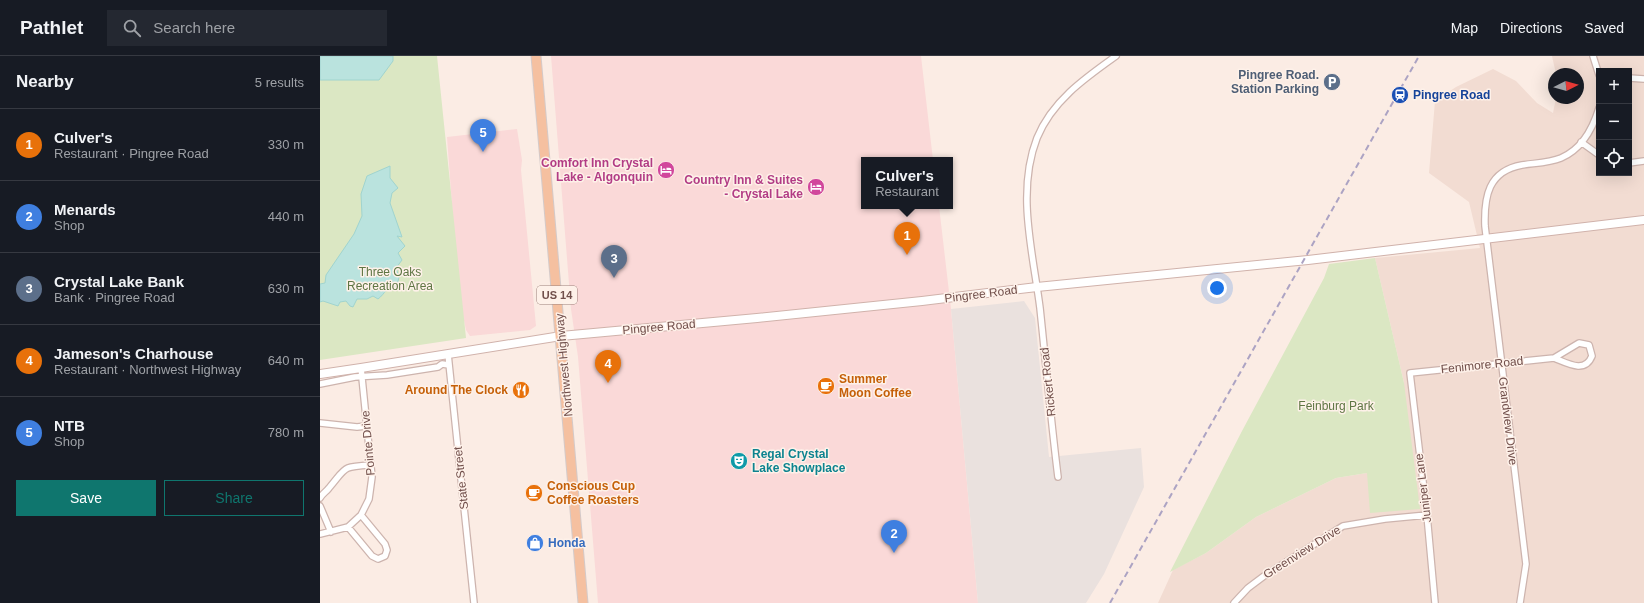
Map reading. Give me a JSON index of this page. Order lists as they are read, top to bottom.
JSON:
{
  "streets": {
    "main road": ["US 14", "Northwest Highway"],
    "street": [
      "Pingree Road",
      "Fenimore Road",
      "Rickert Road",
      "Grandview Drive",
      "Pointe Drive",
      "State Street",
      "Juniper Lane",
      "Greenview Drive"
    ]
  },
  "crossings": [
    ["Pingree Road", "Northwest Highway"],
    ["Pingree Road", "Rickert Road"],
    ["Pingree Road", "Grandview Drive"],
    ["Pingree Road", "Pointe Drive"],
    ["Pingree Road", "State Street"],
    ["Fenimore Road", "Grandview Drive"],
    ["Fenimore Road", "Juniper Lane"],
    ["Juniper Lane", "Greenview Drive"]
  ],
  "parks": ["Three Oaks Recreation Area", "Feinburg Park"],
  "places": {
    "parking": ["Pingree Road. Station Parking"],
    "station": ["Pingree Road"],
    "hotel": ["Comfort Inn Crystal Lake - Algonquin", "Country Inn & Suites - Crystal Lake"],
    "cafe": ["Summer Moon Coffee", "Conscious Cup Coffee Roasters"],
    "restaurant": ["Around The Clock"],
    "theatre": ["Regal Crystal Lake Showplace"],
    "shop": ["Honda"]
  },
  "north": "right",
  "page": {
    "header": "Pathlet",
    "search": "Search here",
    "nav": ["Map", "Directions", "Saved"],
    "heading": ["Nearby", "5 results"],
    "map_buttons": ["+", "−"],
    "list": [
      {
        "mark": "1",
        "name": "Culver's",
        "note": "Restaurant · Pingree Road",
        "value": "330 m"
      },
      {
        "mark": "2",
        "name": "Menards",
        "note": "Shop",
        "value": "440 m"
      },
      {
        "mark": "3",
        "name": "Crystal Lake Bank",
        "note": "Bank · Pingree Road",
        "value": "630 m"
      },
      {
        "mark": "4",
        "name": "Jameson's Charhouse",
        "note": "Restaurant · Northwest Highway",
        "value": "640 m"
      },
      {
        "mark": "5",
        "name": "NTB",
        "note": "Shop",
        "value": "780 m"
      }
    ],
    "pins": [
      "5",
      "1",
      "3",
      "4",
      "2"
    ],
    "popup": ["Culver's", "Restaurant"],
    "buttons": ["Save", "Share"]
  }
}
